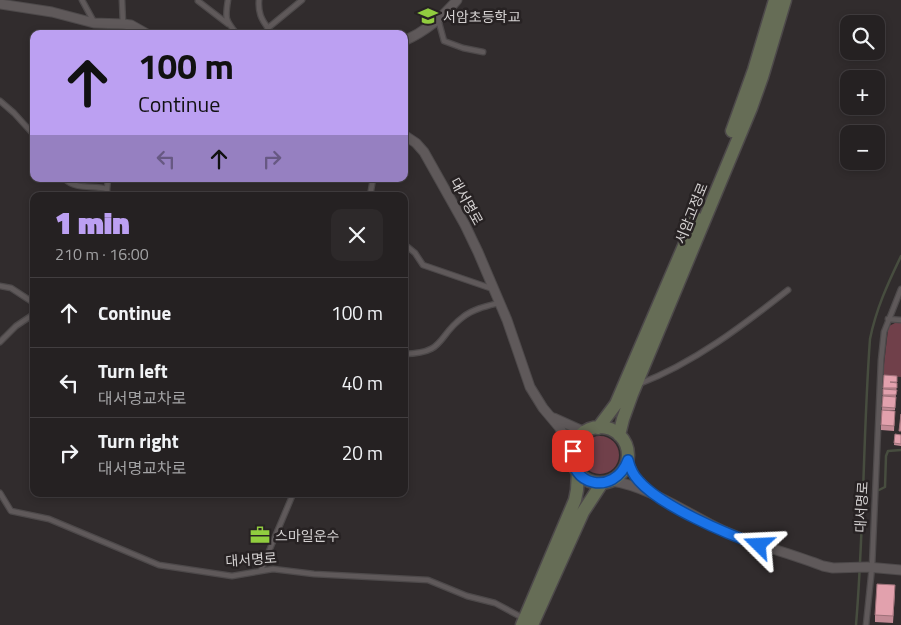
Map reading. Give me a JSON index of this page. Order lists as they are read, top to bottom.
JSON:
{
  "streets": {
    "main road": ["서암고정로"],
    "street": ["대서명로"]
  },
  "crossings": [
    ["대서명로", "서암고정로"]
  ],
  "places": {
    "school or university": ["서암초등학교"],
    "office": ["스마일운수"]
  },
  "page": {
    "map_buttons": ["+", "−"],
    "turn": ["100 m", "Continue"],
    "heading": ["1 min", "210 m · 16:00"],
    "list": [
      {
        "name": "Continue",
        "value": "100 m"
      },
      {
        "name": "Turn left",
        "note": "대서명교차로",
        "value": "40 m"
      },
      {
        "name": "Turn right",
        "note": "대서명교차로",
        "value": "20 m"
      }
    ]
  }
}
